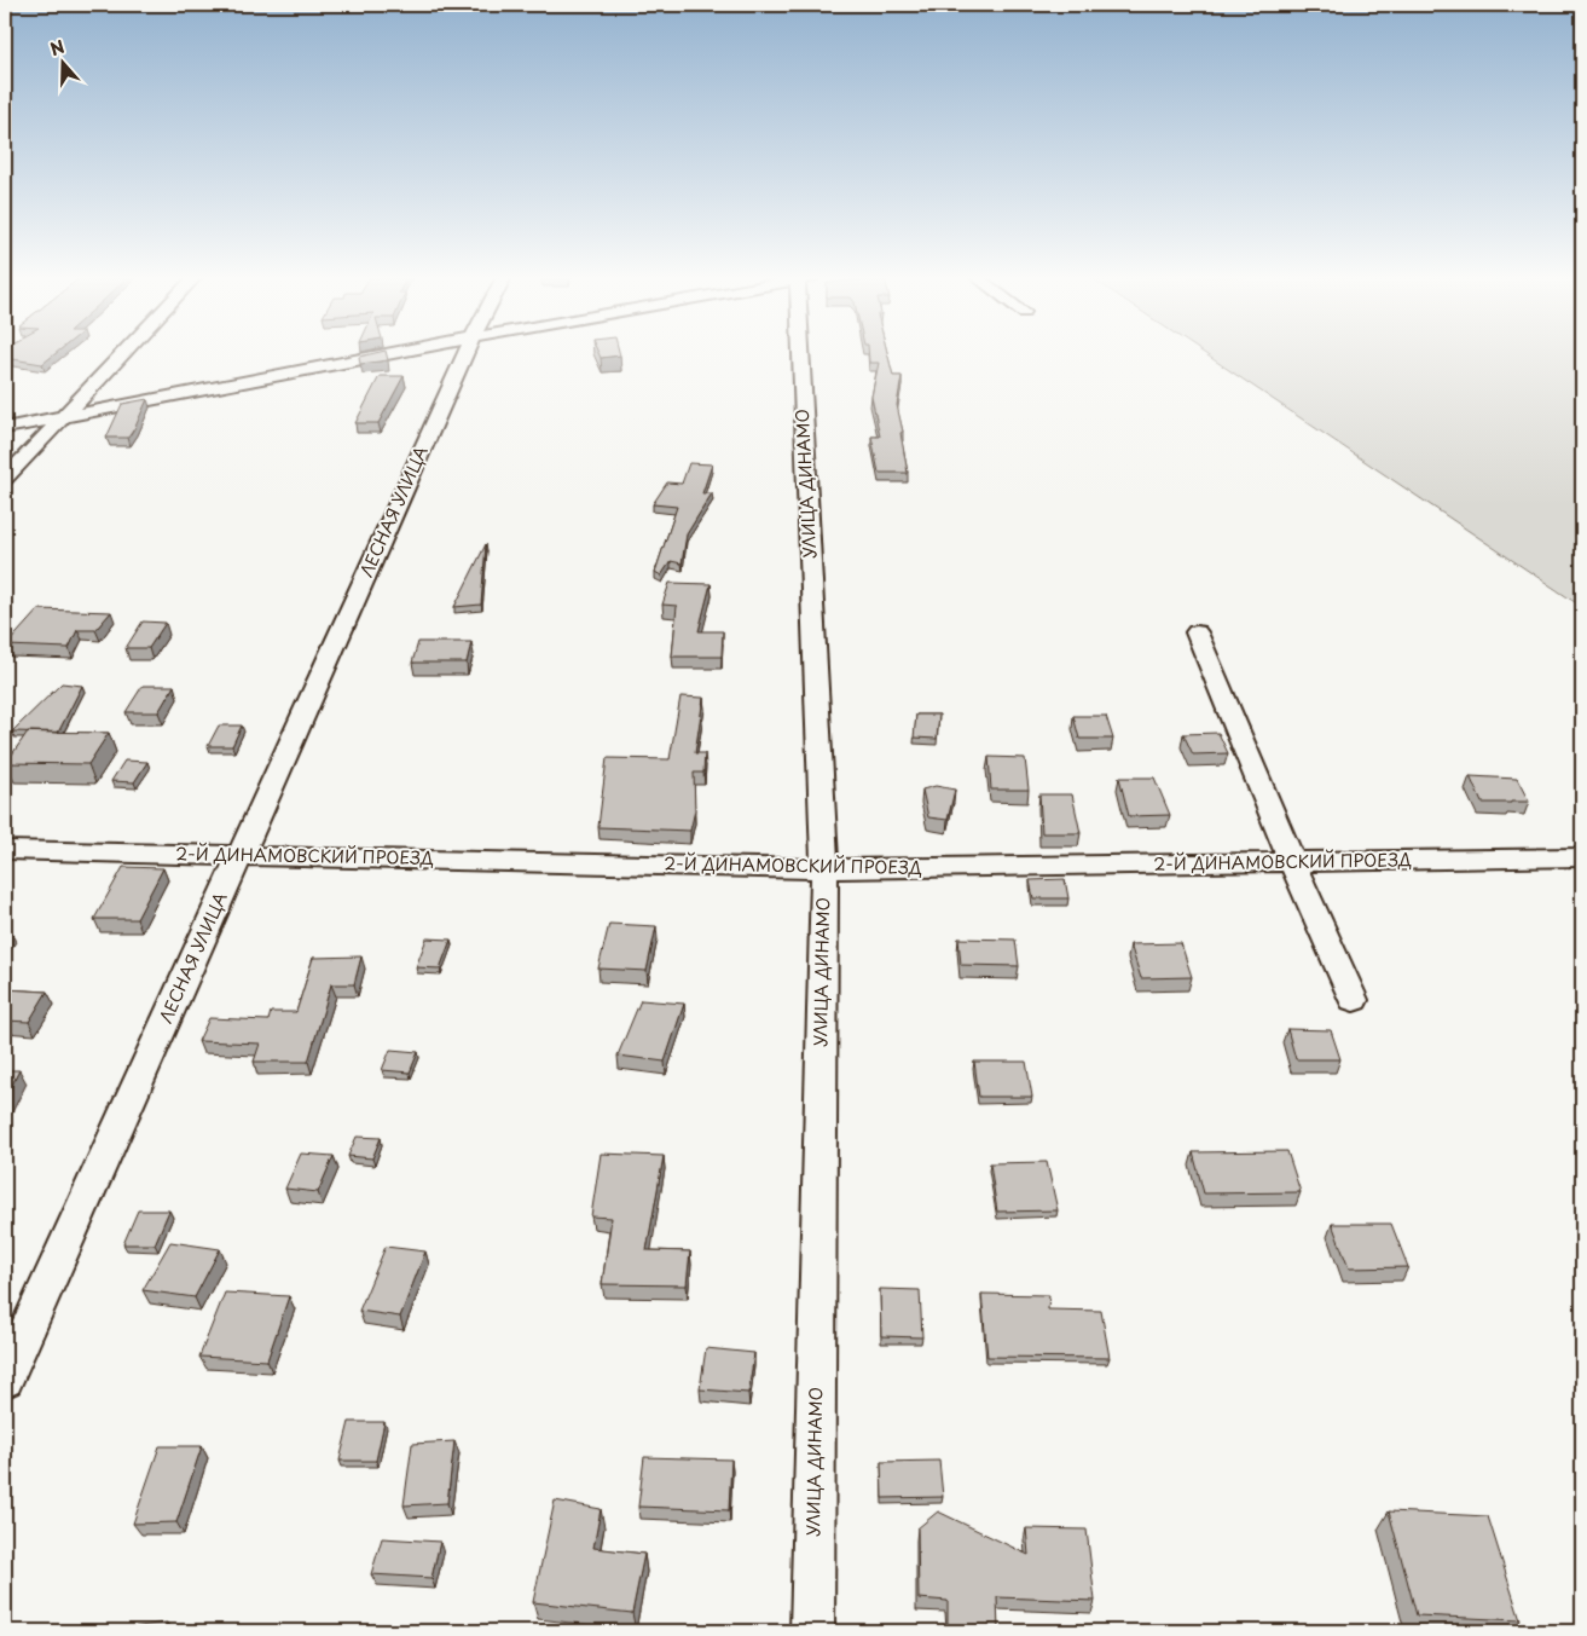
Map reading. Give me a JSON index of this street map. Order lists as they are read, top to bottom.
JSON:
{
  "streets": {
    "street": ["УЛИЦА ДИНАМО", "ЛЕСНАЯ УЛИЦА", "2-Й ДИНАМОВСКИЙ ПРОЕЗД"]
  },
  "crossings": [
    ["УЛИЦА ДИНАМО", "2-Й ДИНАМОВСКИЙ ПРОЕЗД"],
    ["ЛЕСНАЯ УЛИЦА", "2-Й ДИНАМОВСКИЙ ПРОЕЗД"]
  ],
  "north": "top"
}
